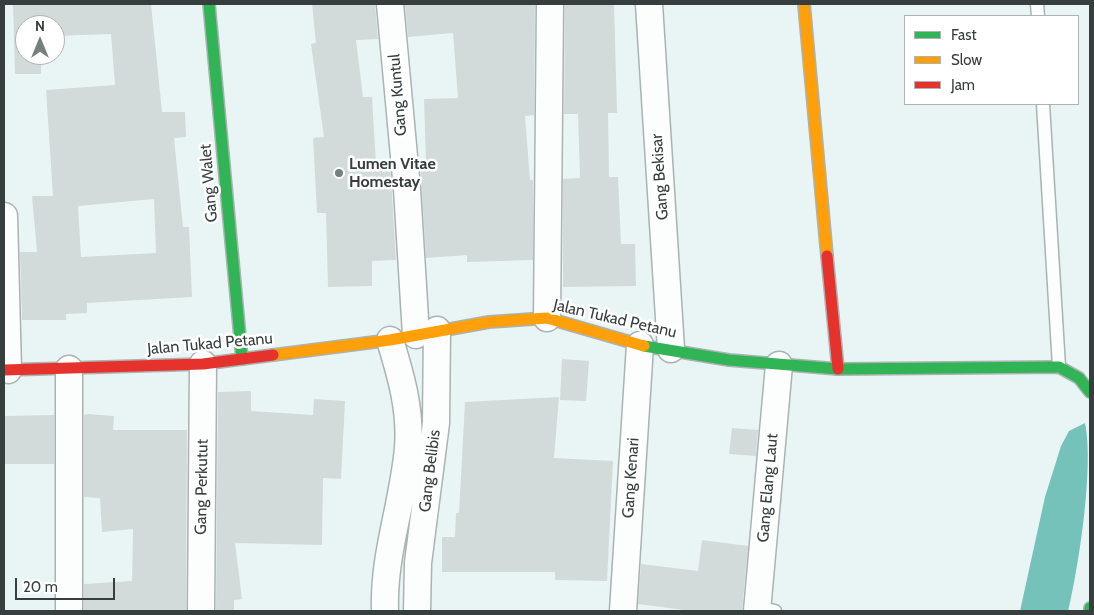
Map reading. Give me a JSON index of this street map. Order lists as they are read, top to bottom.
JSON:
{
  "streets": {
    "street": [
      "Gang Kuntul",
      "Gang Bekisar",
      "Gang Walet",
      "Jalan Tukad Petanu",
      "Gang Belibis",
      "Gang Kenari",
      "Gang Perkutut",
      "Gang Elang Laut"
    ]
  },
  "crossings": [
    ["Gang Kuntul", "Jalan Tukad Petanu"],
    ["Gang Kuntul", "Gang Belibis"],
    ["Gang Bekisar", "Jalan Tukad Petanu"],
    ["Gang Walet", "Jalan Tukad Petanu"],
    ["Jalan Tukad Petanu", "Gang Belibis"],
    ["Jalan Tukad Petanu", "Gang Kenari"],
    ["Jalan Tukad Petanu", "Gang Perkutut"],
    ["Jalan Tukad Petanu", "Gang Elang Laut"]
  ],
  "places": ["Lumen Vitae Homestay"],
  "legend": ["Fast", "Slow", "Jam"],
  "scale_bar": "20 m",
  "north": "top"
}
